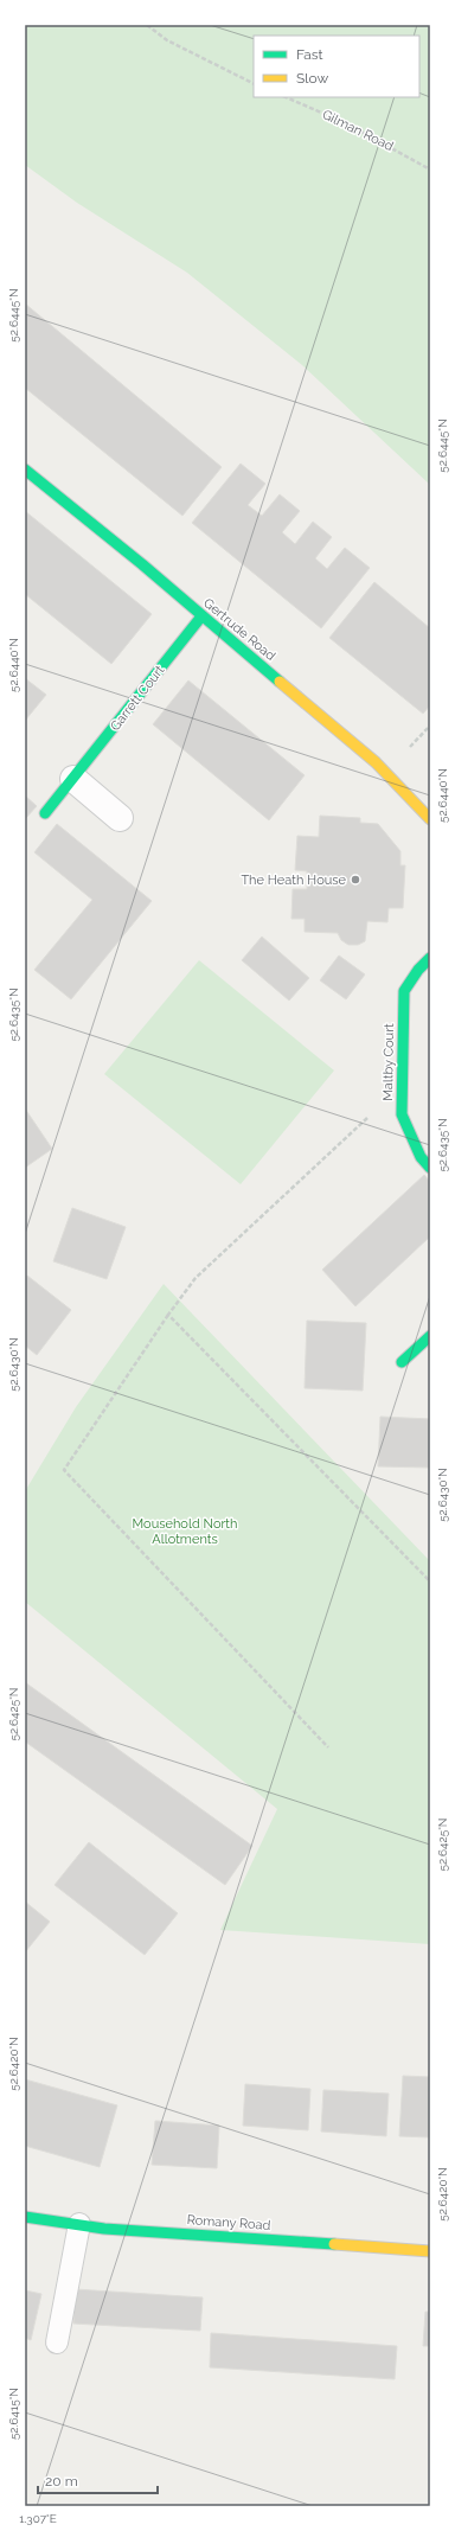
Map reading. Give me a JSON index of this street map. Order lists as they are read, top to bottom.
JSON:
{
  "streets": {
    "street": [
      "Gertrude Road",
      "Garrett Court",
      "Maltby Court",
      "Romany Road"
    ],
    "path": ["Gilman Road"]
  },
  "crossings": [
    ["Gertrude Road", "Garrett Court"]
  ],
  "parks": ["Mousehold North Allotments"],
  "places": ["The Heath House"],
  "legend": ["Fast", "Slow"],
  "scale_bar": "20 m",
  "coordinates": [
    "52.6445°N",
    "52.6440°N",
    "52.6435°N",
    "52.6430°N",
    "52.6425°N",
    "52.6420°N",
    "52.6415°N",
    "1.307°E"
  ]
}
